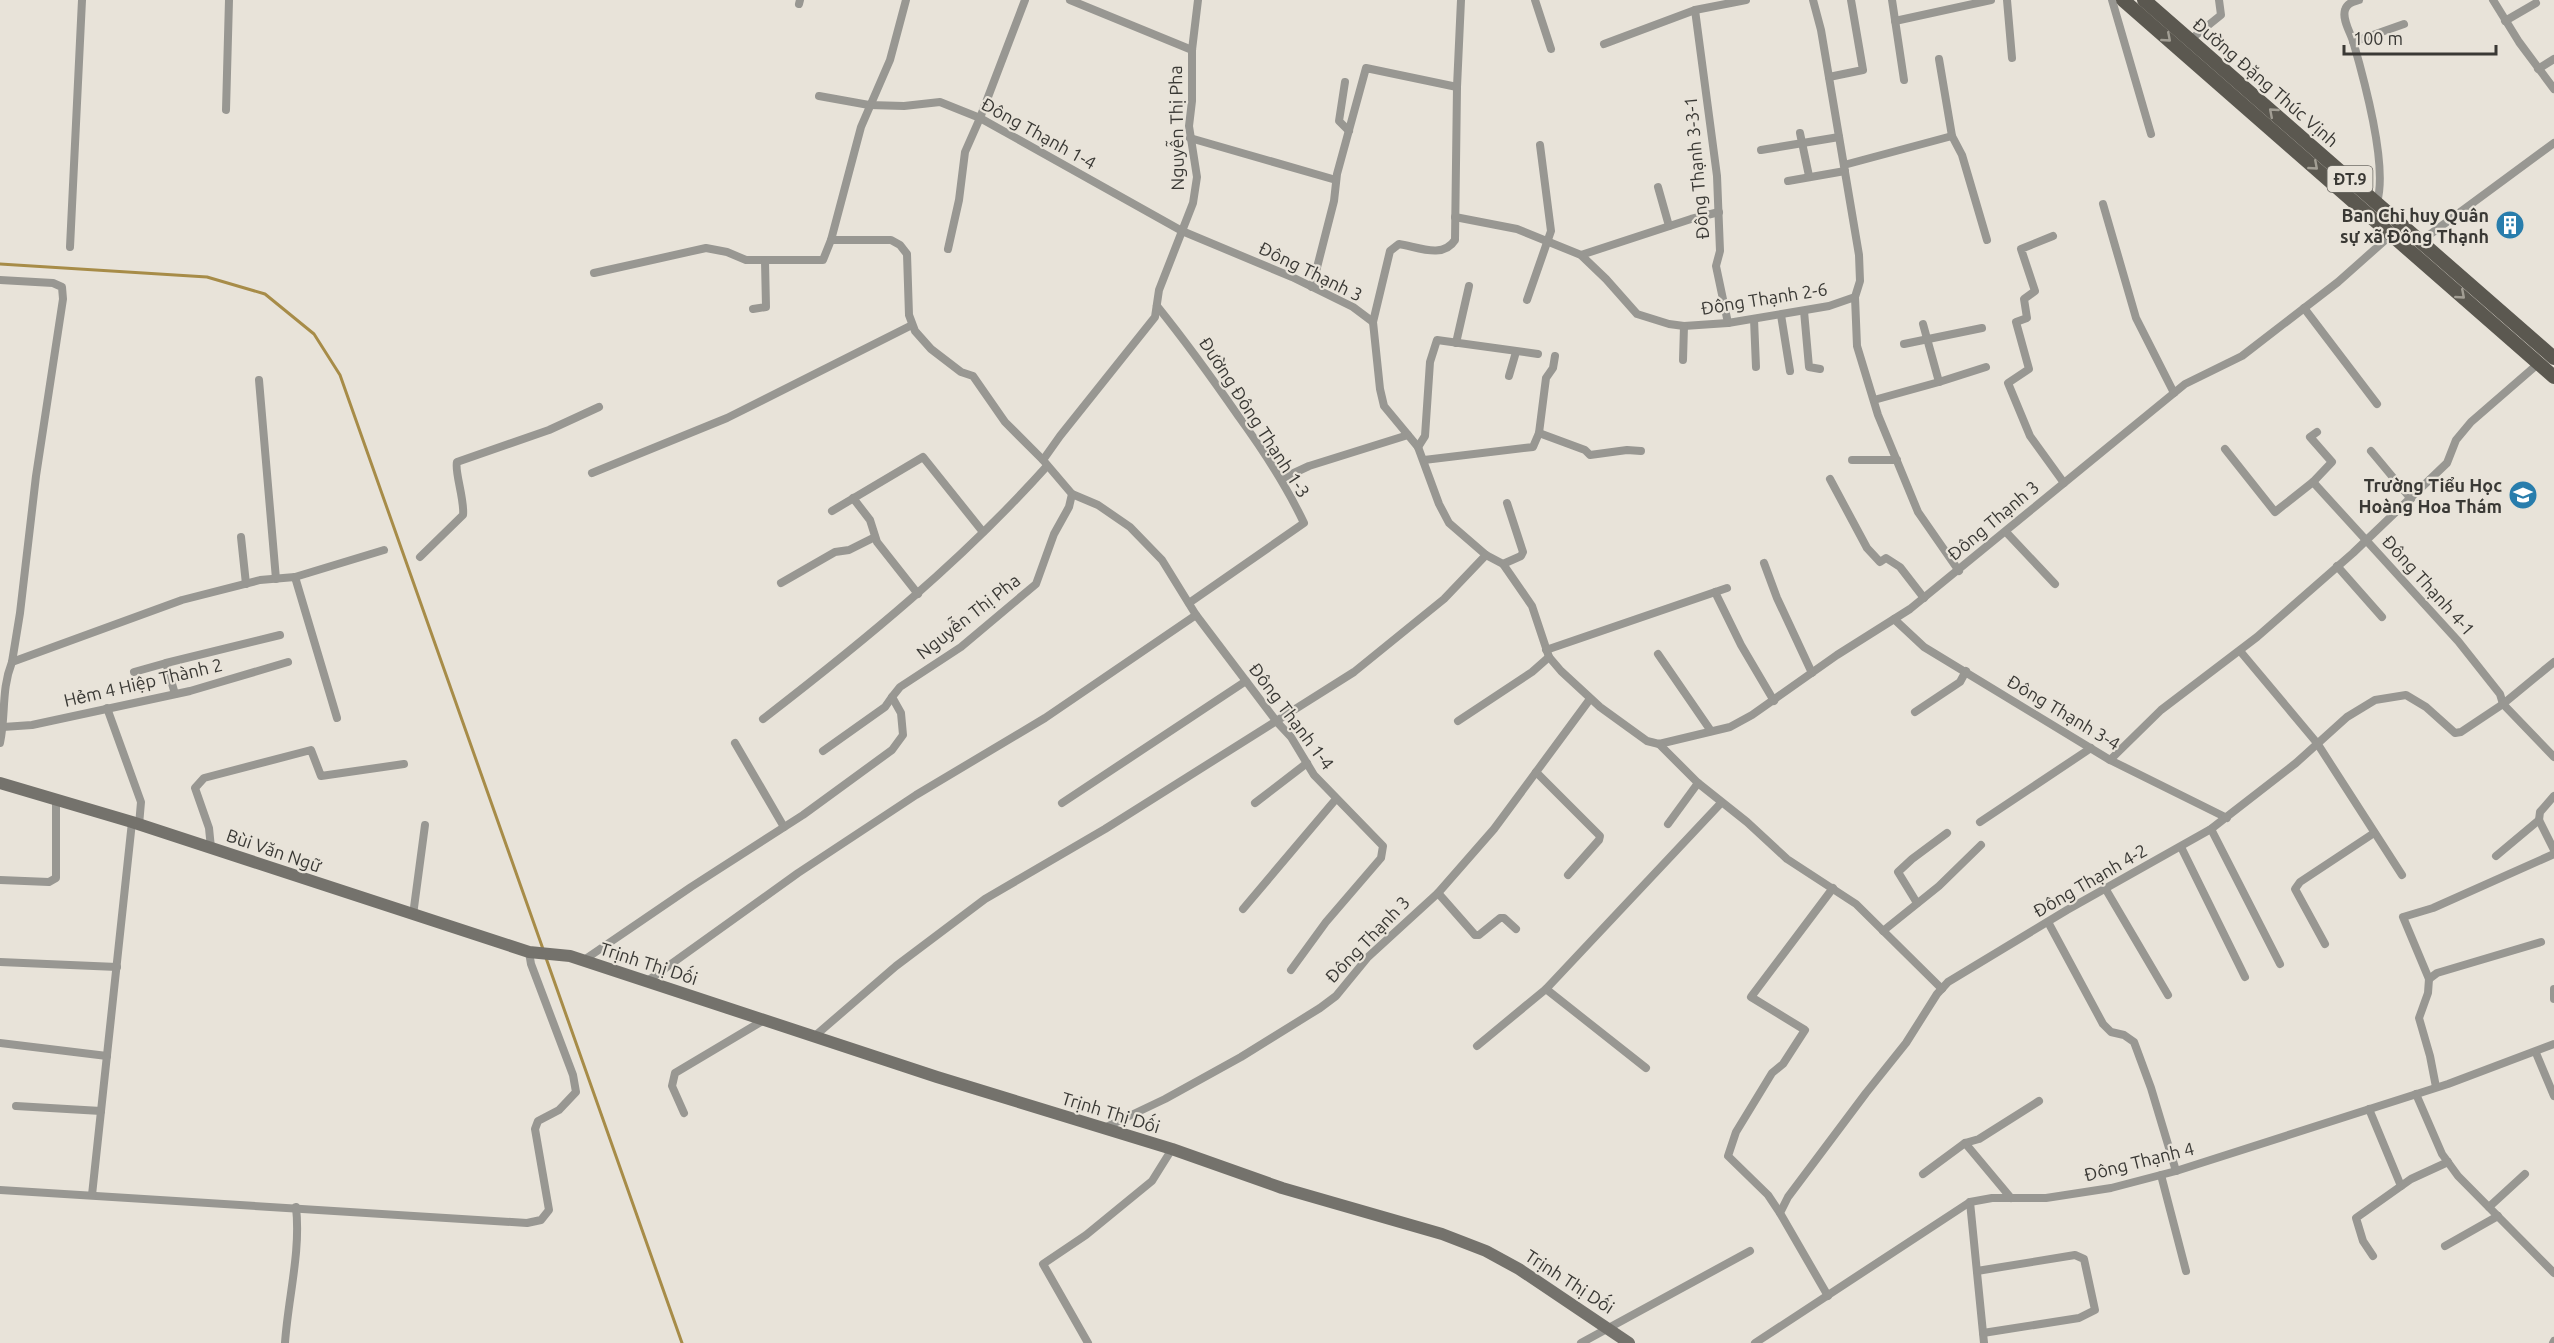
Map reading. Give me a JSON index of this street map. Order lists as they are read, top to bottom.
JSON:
{
  "streets": {
    "main road": [
      "Đường Đặng Thúc Vịnh",
      "ĐT.9",
      "Bùi Văn Ngữ",
      "Trịnh Thị Dối"
    ],
    "street": [
      "Nguyễn Thị Pha",
      "Đông Thạnh 1-4",
      "Đông Thạnh 3-3-1",
      "Đông Thạnh 3",
      "Đông Thạnh 2-6",
      "Đường Đông Thạnh 1-3",
      "Đông Thạnh 4-1",
      "Hẻm 4 Hiệp Thành 2",
      "Đông Thạnh 3-4",
      "Đông Thạnh 4-2",
      "Đông Thạnh 4"
    ]
  },
  "crossings": [
    ["Đường Đặng Thúc Vịnh", "Đông Thạnh 3"],
    ["Nguyễn Thị Pha", "Đông Thạnh 1-4"],
    ["Nguyễn Thị Pha", "Đông Thạnh 3"],
    ["Nguyễn Thị Pha", "Đường Đông Thạnh 1-3"],
    ["Đông Thạnh 1-4", "Đông Thạnh 3"],
    ["Đông Thạnh 1-4", "Đường Đông Thạnh 1-3"],
    ["Đông Thạnh 3-3-1", "Đông Thạnh 2-6"],
    ["Đông Thạnh 3", "Đông Thạnh 3-4"],
    ["Đông Thạnh 3", "Trịnh Thị Dối"],
    ["Đông Thạnh 4-1", "Đông Thạnh 4-2"],
    ["Đông Thạnh 3-4", "Đông Thạnh 4-2"],
    ["Bùi Văn Ngữ", "Trịnh Thị Dối"]
  ],
  "places": {
    "building": ["Ban Chỉ huy Quân sự xã Đông Thạnh"],
    "school or university": ["Trường Tiểu Học Hoàng Hoa Thám"]
  },
  "scale_bar": "100 m"
}
